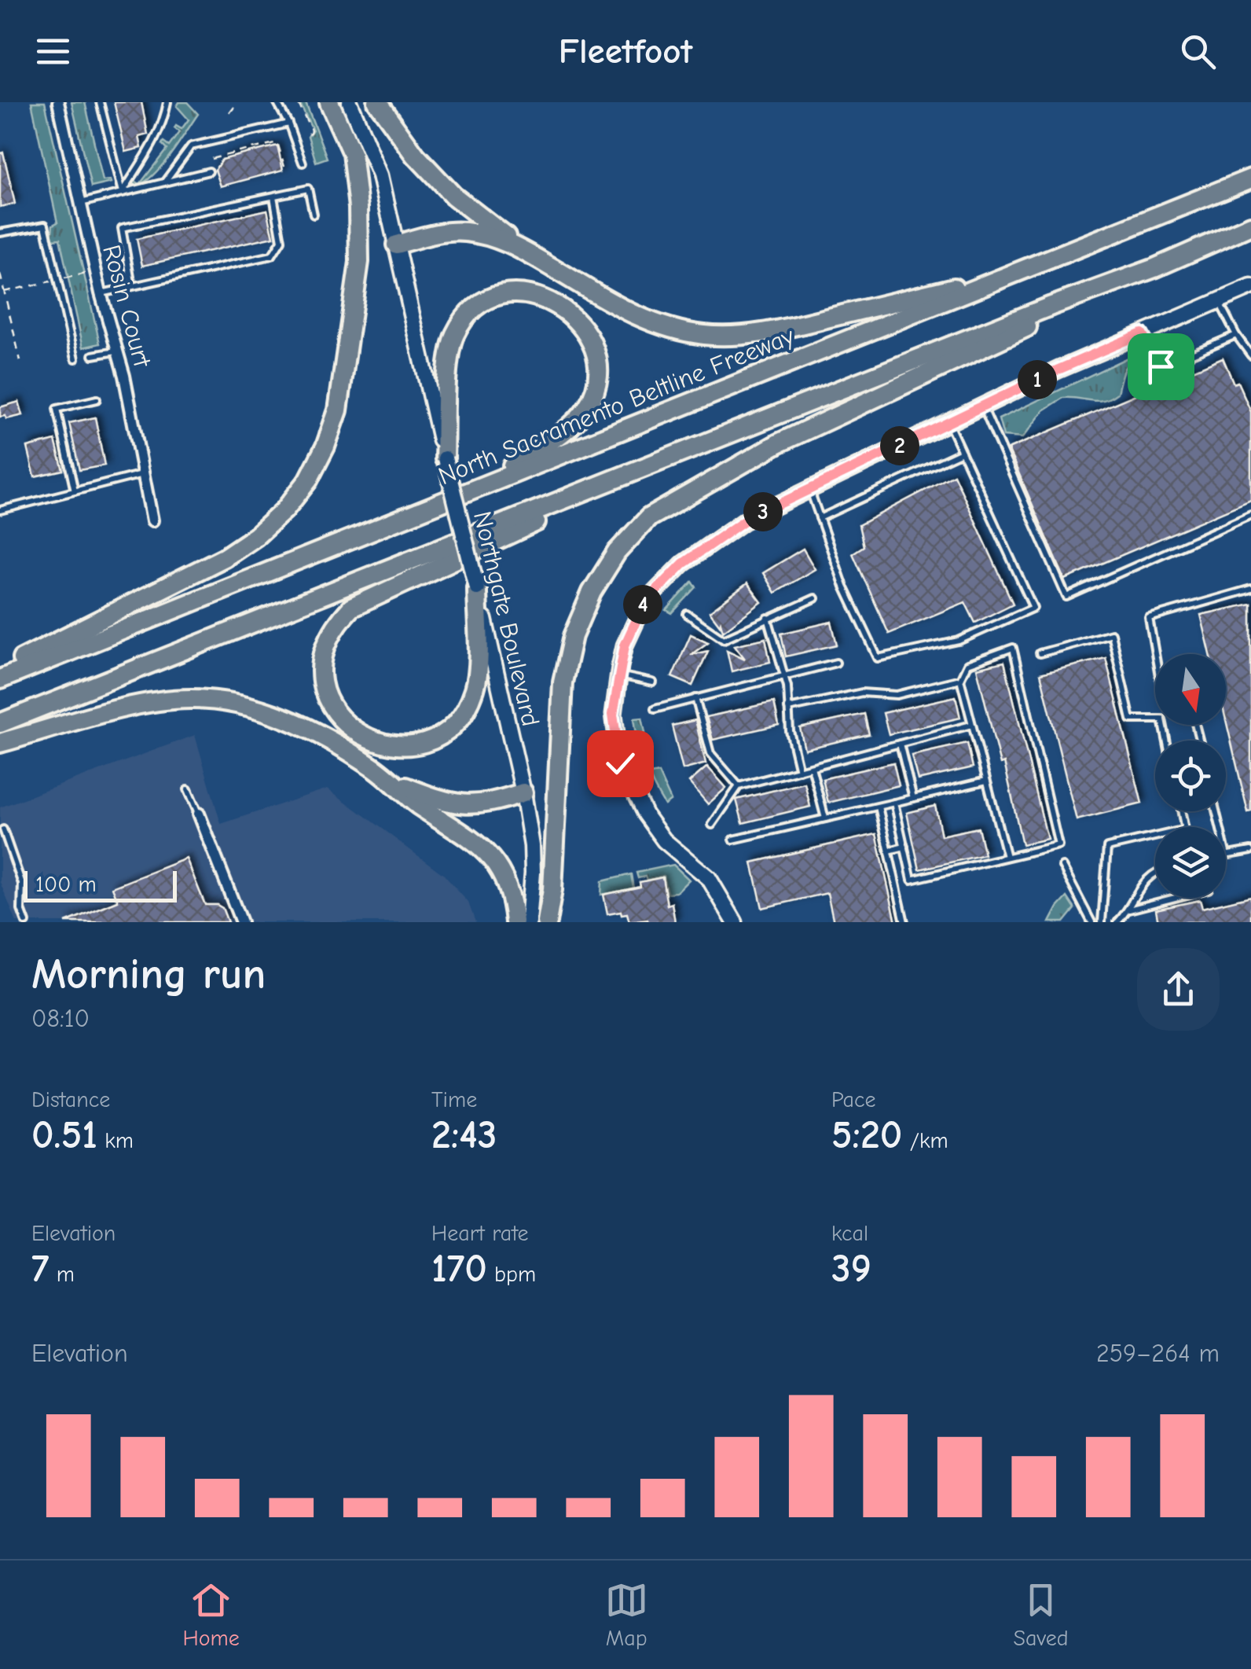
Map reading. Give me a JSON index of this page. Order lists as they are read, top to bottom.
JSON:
{
  "streets": {
    "highway": ["North Sacramento Beltline Freeway"],
    "street": ["Rosin Court", "Northgate Boulevard"]
  },
  "scale_bar": "100 m",
  "north": "bottom",
  "page": {
    "header": "Fleetfoot",
    "pins": [
      "1",
      "2",
      "3",
      "4"
    ],
    "scale": "100 m",
    "heading": ["Morning run", "08:10"],
    "stats": [
      ["Distance", "0.51 km"],
      ["Time", "2:43"],
      ["Pace", "5:20 /km"],
      ["Elevation", "7 m"],
      ["Heart rate", "170 bpm"],
      ["kcal", "39"]
    ],
    "chart": ["Elevation", "259–264 m"],
    "tabs": ["Home", "Map", "Saved"]
  }
}
